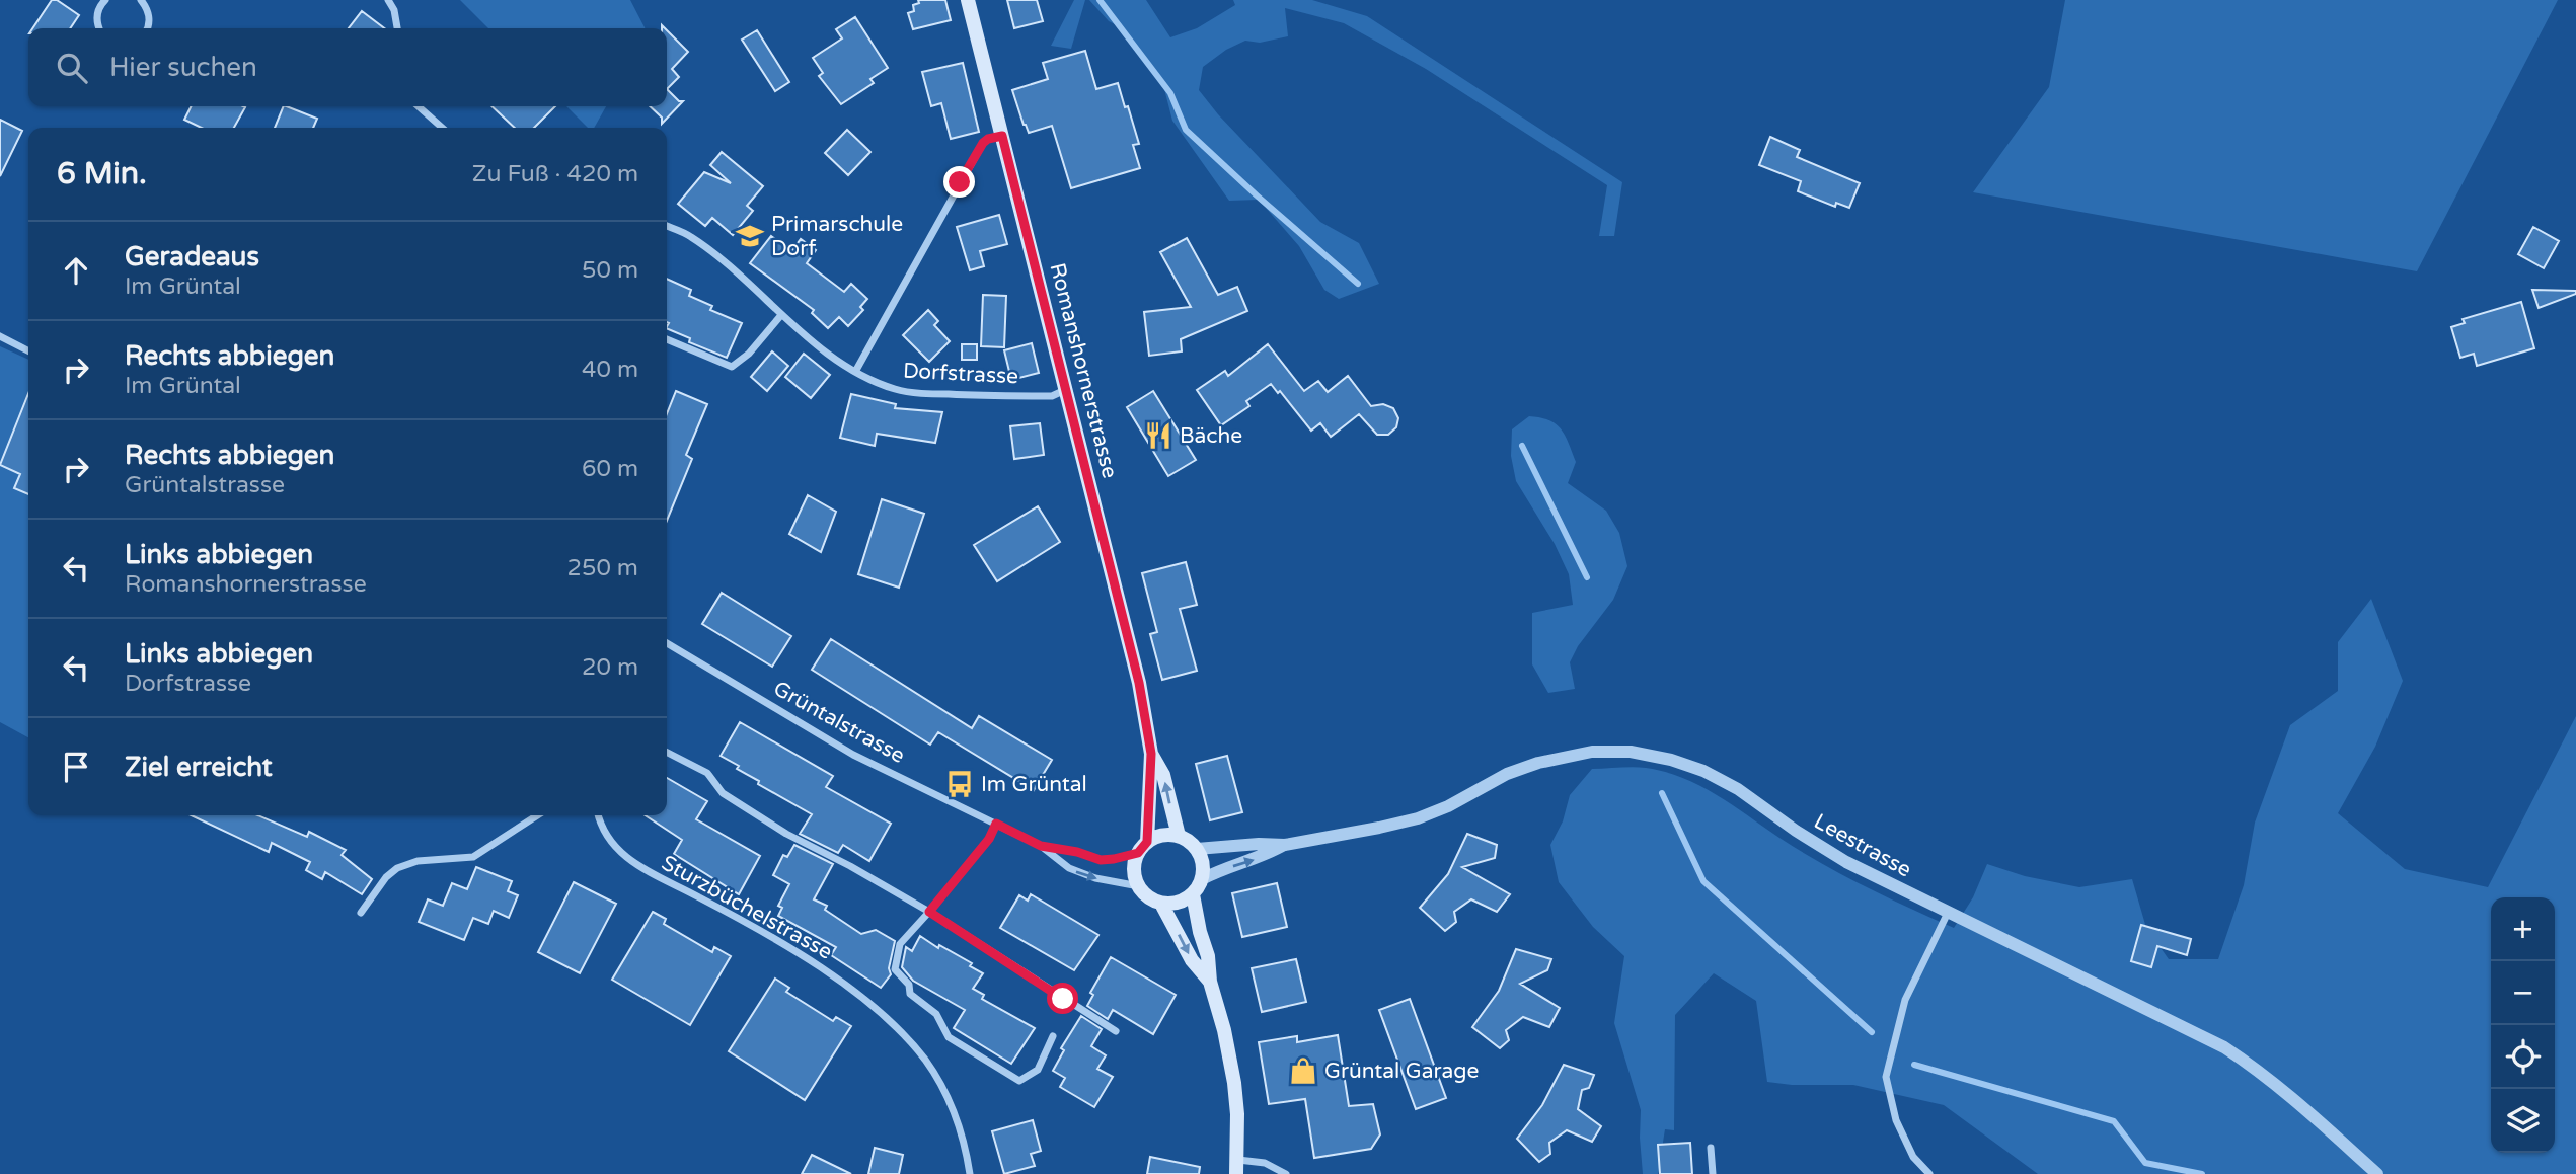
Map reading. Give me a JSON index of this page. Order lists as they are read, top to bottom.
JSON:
{
  "streets": {
    "main road": ["Romanshornerstrasse"],
    "street": [
      "Dorfstrasse",
      "Grüntalstrasse",
      "Leestrasse",
      "Sturzbüchelstrasse"
    ]
  },
  "crossings": [
    ["Romanshornerstrasse", "Dorfstrasse"],
    ["Romanshornerstrasse", "Grüntalstrasse"],
    ["Romanshornerstrasse", "Leestrasse"],
    ["Grüntalstrasse", "Leestrasse"]
  ],
  "places": {
    "school or university": ["Primarschule Dorf"],
    "restaurant": ["Bäche"],
    "bus stop": ["Im Grüntal"],
    "shop": ["Grüntal Garage"]
  },
  "page": {
    "search": "Hier suchen",
    "heading": ["6 Min.", "Zu Fuß · 420 m"],
    "list": [
      ["Geradeaus", "Im Grüntal", "50 m"],
      ["Rechts abbiegen", "Im Grüntal", "40 m"],
      ["Rechts abbiegen", "Grüntalstrasse", "60 m"],
      ["Links abbiegen", "Romanshornerstrasse", "250 m"],
      ["Links abbiegen", "Dorfstrasse", "20 m"],
      "Ziel erreicht"
    ],
    "map_buttons": ["+", "−"]
  }
}
